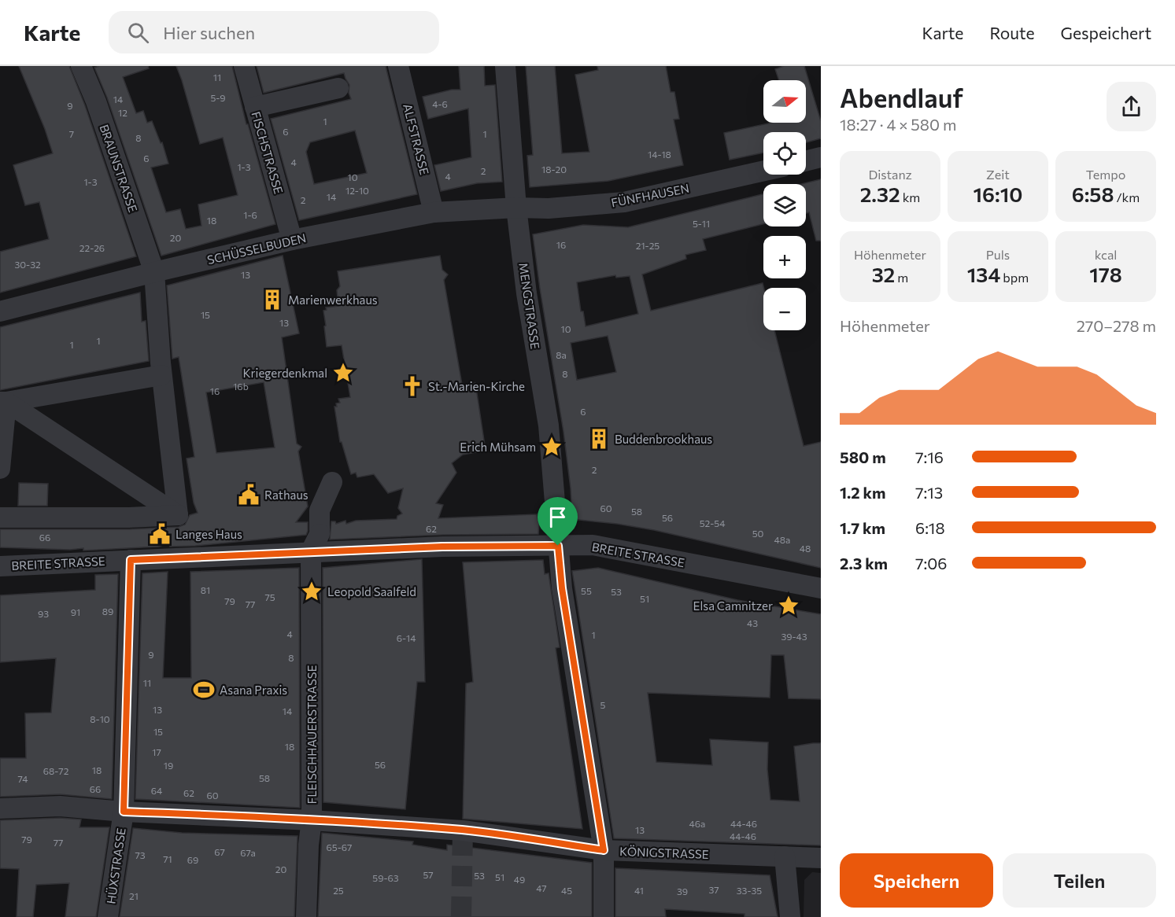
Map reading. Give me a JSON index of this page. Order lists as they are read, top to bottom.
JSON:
{
  "streets": {
    "street": [
      "ALFSTRASSE",
      "FISCHSTRASSE",
      "BRAUNSTRASSE",
      "FÜNFHAUSEN",
      "SCHÜSSELBUDEN",
      "MENGSTRASSE",
      "BREITE STRASSE",
      "FLEISCHHAUERSTRASSE",
      "KÖNIGSTRASSE",
      "HÜXSTRASSE"
    ]
  },
  "crossings": [
    ["ALFSTRASSE", "SCHÜSSELBUDEN"],
    ["FISCHSTRASSE", "SCHÜSSELBUDEN"],
    ["BRAUNSTRASSE", "SCHÜSSELBUDEN"],
    ["FÜNFHAUSEN", "SCHÜSSELBUDEN"],
    ["FÜNFHAUSEN", "MENGSTRASSE"],
    ["SCHÜSSELBUDEN", "MENGSTRASSE"],
    ["MENGSTRASSE", "BREITE STRASSE"],
    ["MENGSTRASSE", "KÖNIGSTRASSE"],
    ["BREITE STRASSE", "FLEISCHHAUERSTRASSE"],
    ["BREITE STRASSE", "HÜXSTRASSE"],
    ["FLEISCHHAUERSTRASSE", "KÖNIGSTRASSE"],
    ["KÖNIGSTRASSE", "HÜXSTRASSE"]
  ],
  "places": {
    "building": ["Marienwerkhaus", "Buddenbrookhaus"],
    "place": [
      "Kriegerdenkmal",
      "Erich Mühsam",
      "Leopold Saalfeld",
      "Elsa Camnitzer"
    ],
    "church": ["St.-Marien-Kirche"],
    "public building": ["Rathaus", "Langes Haus"],
    "sports": ["Asana Praxis"]
  },
  "house_numbers": [
    "11",
    "5-9",
    "14",
    "4-6",
    "9",
    "12",
    "1",
    "6",
    "7",
    "1",
    "8",
    "14-18",
    "6",
    "4",
    "1-3",
    "18-20",
    "2",
    "4",
    "10",
    "1-3",
    "12-10",
    "14",
    "2",
    "1-6",
    "18",
    "5-11",
    "20",
    "16",
    "21-25",
    "22-26",
    "30-32",
    "13",
    "15",
    "13",
    "10",
    "1",
    "1",
    "8a",
    "8",
    "16b",
    "16",
    "6",
    "2",
    "60",
    "58",
    "56",
    "52-54",
    "62",
    "50",
    "66",
    "48a",
    "48",
    "81",
    "55",
    "53",
    "75",
    "51",
    "79",
    "77",
    "89",
    "91",
    "93",
    "43",
    "4",
    "1",
    "39-43",
    "6-14",
    "9",
    "8",
    "11",
    "5",
    "13",
    "14",
    "8-10",
    "15",
    "18",
    "17",
    "56",
    "19",
    "18",
    "68-72",
    "58",
    "74",
    "66",
    "64",
    "62",
    "60",
    "46a",
    "44-46",
    "13",
    "44-46",
    "79",
    "77",
    "65-67",
    "67",
    "67a",
    "73",
    "71",
    "69",
    "20",
    "57",
    "53",
    "51",
    "59-63",
    "49",
    "47",
    "37",
    "25",
    "45",
    "41",
    "33-35",
    "39",
    "21"
  ],
  "north": "right",
  "page": {
    "header": "Karte",
    "search": "Hier suchen",
    "nav": ["Karte", "Route", "Gespeichert"],
    "heading": ["Abendlauf", "18:27 · 4 × 580 m"],
    "map_buttons": ["+", "−"],
    "stats": [
      ["Distanz", "2.32 km"],
      ["Zeit", "16:10"],
      ["Tempo", "6:58 /km"],
      ["Höhenmeter", "32 m"],
      ["Puls", "134 bpm"],
      ["kcal", "178"]
    ],
    "chart": ["Höhenmeter", "270–278 m"],
    "list": [
      {
        "name": "580 m",
        "note": "7:16"
      },
      {
        "name": "1.2 km",
        "note": "7:13"
      },
      {
        "name": "1.7 km",
        "note": "6:18"
      },
      {
        "name": "2.3 km",
        "note": "7:06"
      }
    ],
    "buttons": ["Speichern", "Teilen"]
  }
}
